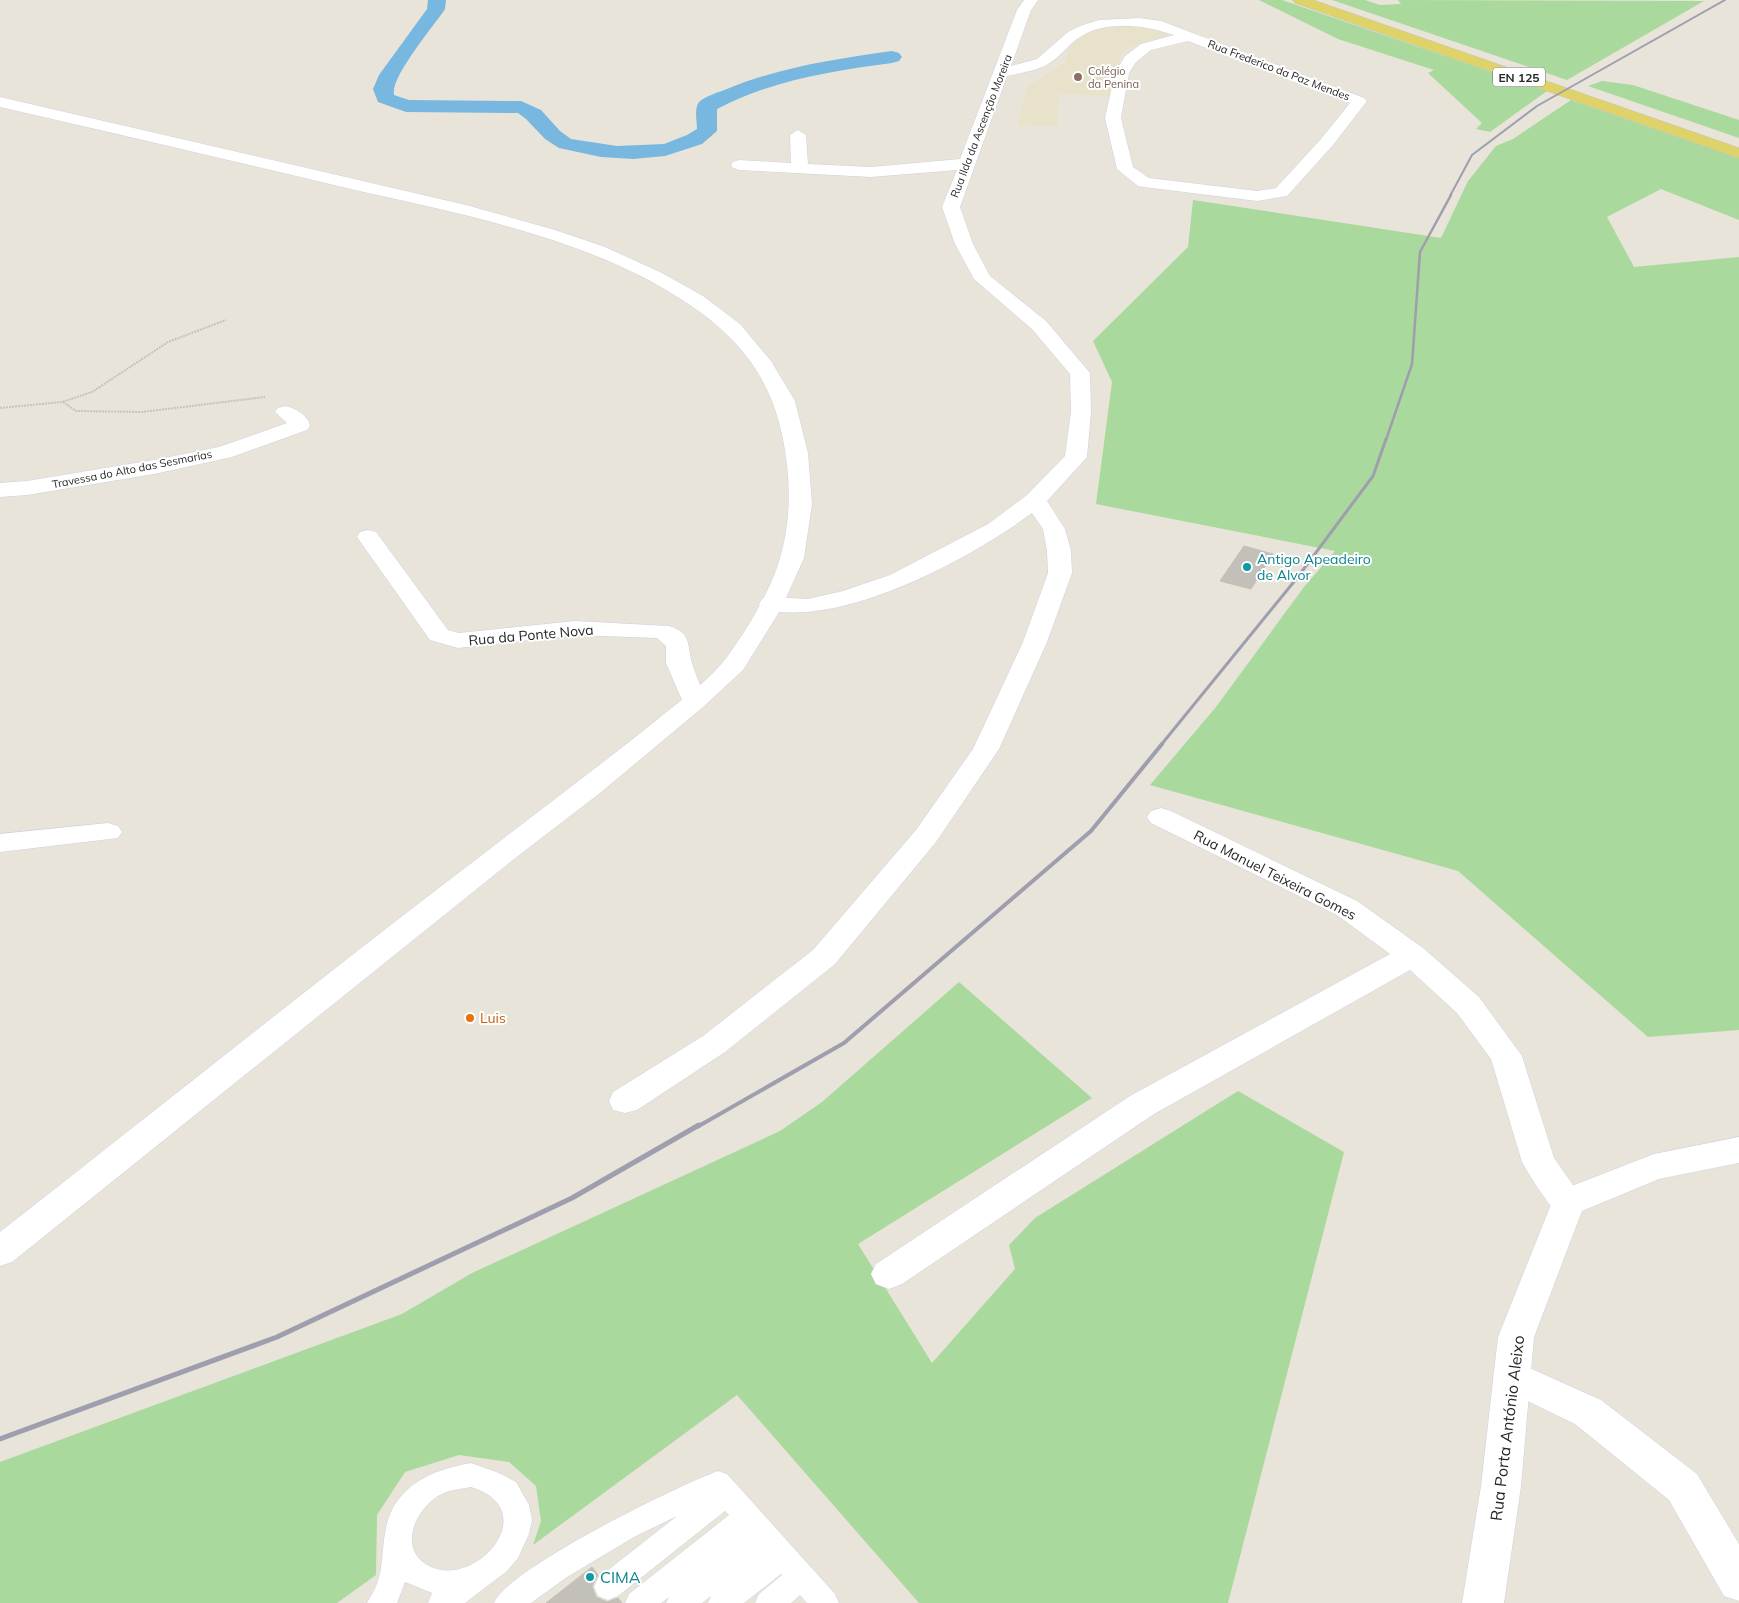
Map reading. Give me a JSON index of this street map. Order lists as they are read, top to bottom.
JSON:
{
  "streets": {
    "main road": ["EN 125"],
    "street": [
      "Rua Frederico da Paz Mendes",
      "Rua Ilda da Ascenção Moreira",
      "Travessa do Alto das Sesmarias",
      "Rua da Ponte Nova",
      "Rua Manuel Teixeira Gomes",
      "Rua Porta António Aleixo"
    ]
  },
  "crossings": [
    ["Rua Frederico da Paz Mendes", "Rua Ilda da Ascenção Moreira"],
    ["Rua Manuel Teixeira Gomes", "Rua Porta António Aleixo"]
  ],
  "places": [
    "Colégio da Penina",
    "Antigo Apeadeiro de Alvor",
    "Luis",
    "CIMA"
  ]
}
